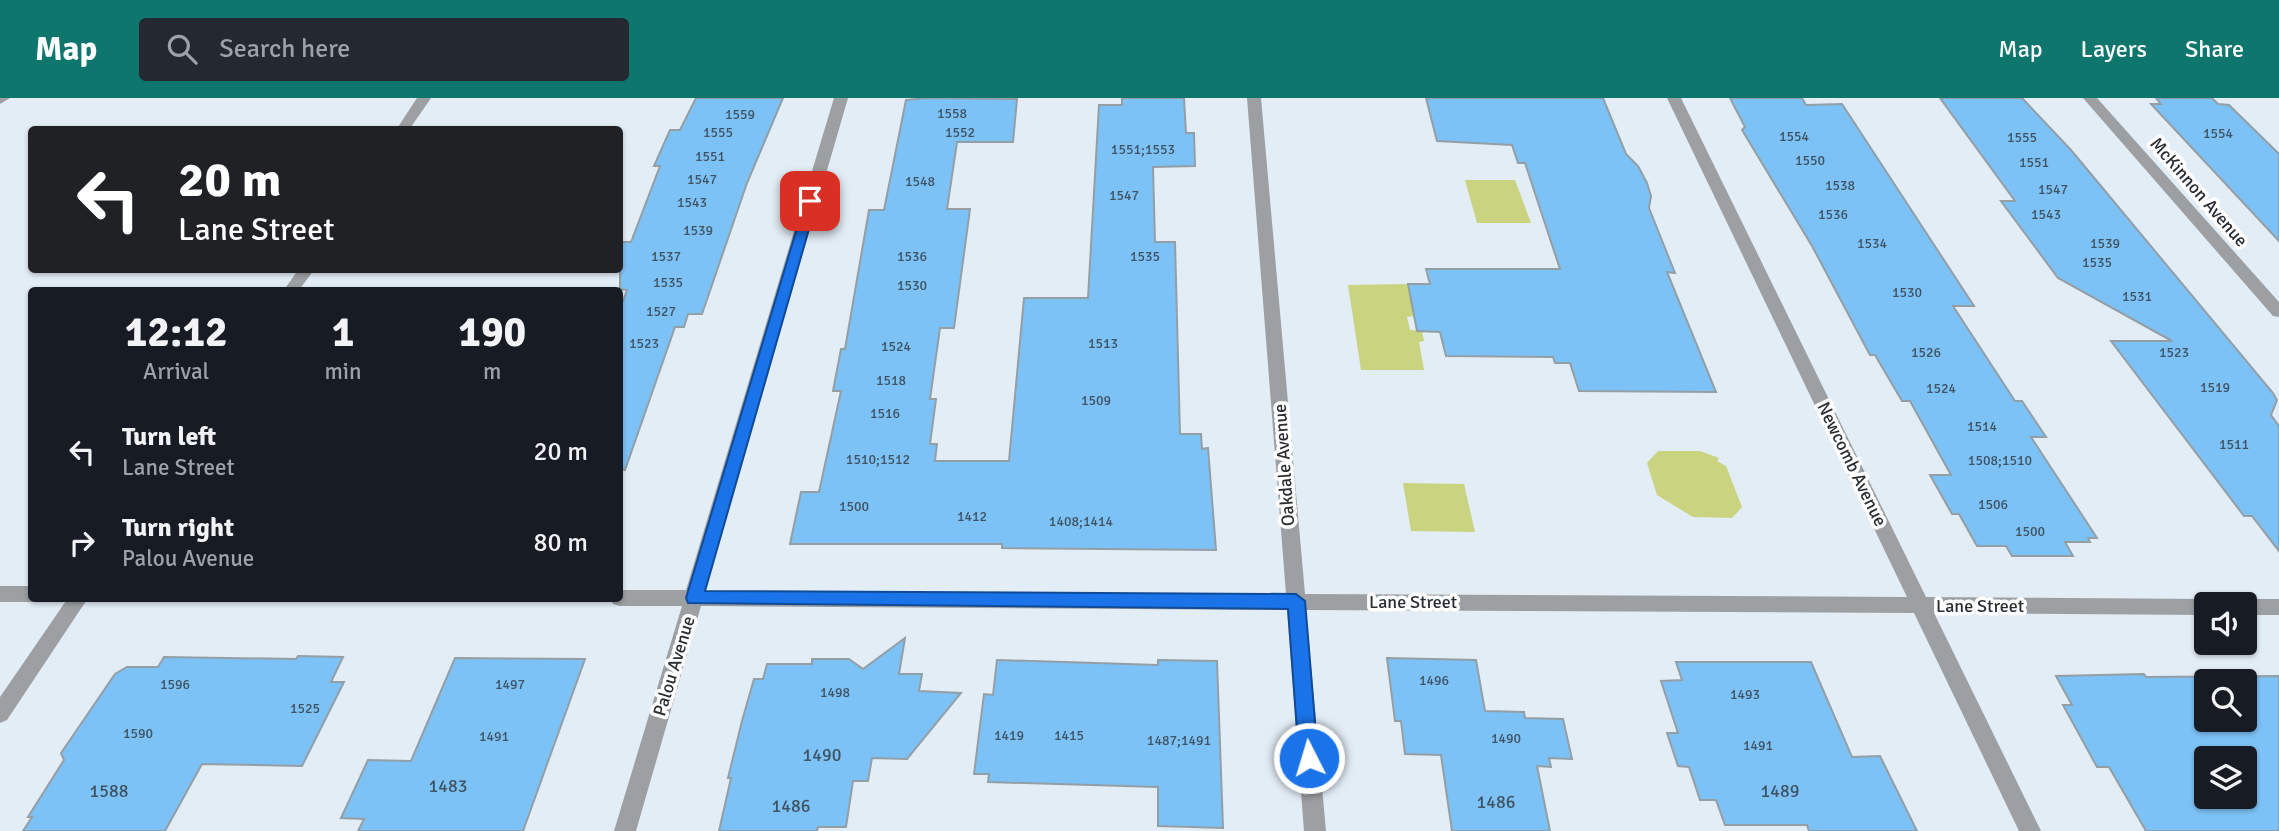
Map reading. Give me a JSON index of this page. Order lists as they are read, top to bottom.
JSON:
{
  "streets": {
    "street": [
      "McKinnon Avenue",
      "Newcomb Avenue",
      "Oakdale Avenue",
      "Lane Street",
      "Palou Avenue"
    ]
  },
  "crossings": [
    ["Newcomb Avenue", "Lane Street"],
    ["Oakdale Avenue", "Lane Street"],
    ["Lane Street", "Palou Avenue"]
  ],
  "house_numbers": [
    "1558",
    "1559",
    "1555",
    "1552",
    "1554",
    "1554",
    "1555",
    "1551;1553",
    "1551",
    "1550",
    "1551",
    "1547",
    "1548",
    "1538",
    "1547",
    "1547",
    "1543",
    "1536",
    "1543",
    "1539",
    "1534",
    "1539",
    "1537",
    "1536",
    "1535",
    "1535",
    "1535",
    "1530",
    "1530",
    "1531",
    "1527",
    "1523",
    "1513",
    "1524",
    "1526",
    "1523",
    "1518",
    "1519",
    "1524",
    "1509",
    "1516",
    "1514",
    "1511",
    "1510;1512",
    "1508;1510",
    "1506",
    "1500",
    "1412",
    "1408;1414",
    "1500",
    "1496",
    "1596",
    "1497",
    "1498",
    "1493",
    "1525",
    "1590",
    "1419",
    "1415",
    "1491",
    "1490",
    "1487;1491",
    "1491",
    "1490",
    "1483",
    "1588",
    "1489",
    "1486",
    "1486"
  ],
  "page": {
    "header": "Map",
    "search": "Search here",
    "nav": ["Map", "Layers", "Share"],
    "turn": ["20 m", "Lane Street"],
    "eta": [
      "12:12",
      "Arrival",
      "1",
      "min",
      "190",
      "m"
    ],
    "list": [
      {
        "name": "Turn left",
        "note": "Lane Street",
        "value": "20 m"
      },
      {
        "name": "Turn right",
        "note": "Palou Avenue",
        "value": "80 m"
      }
    ]
  }
}
